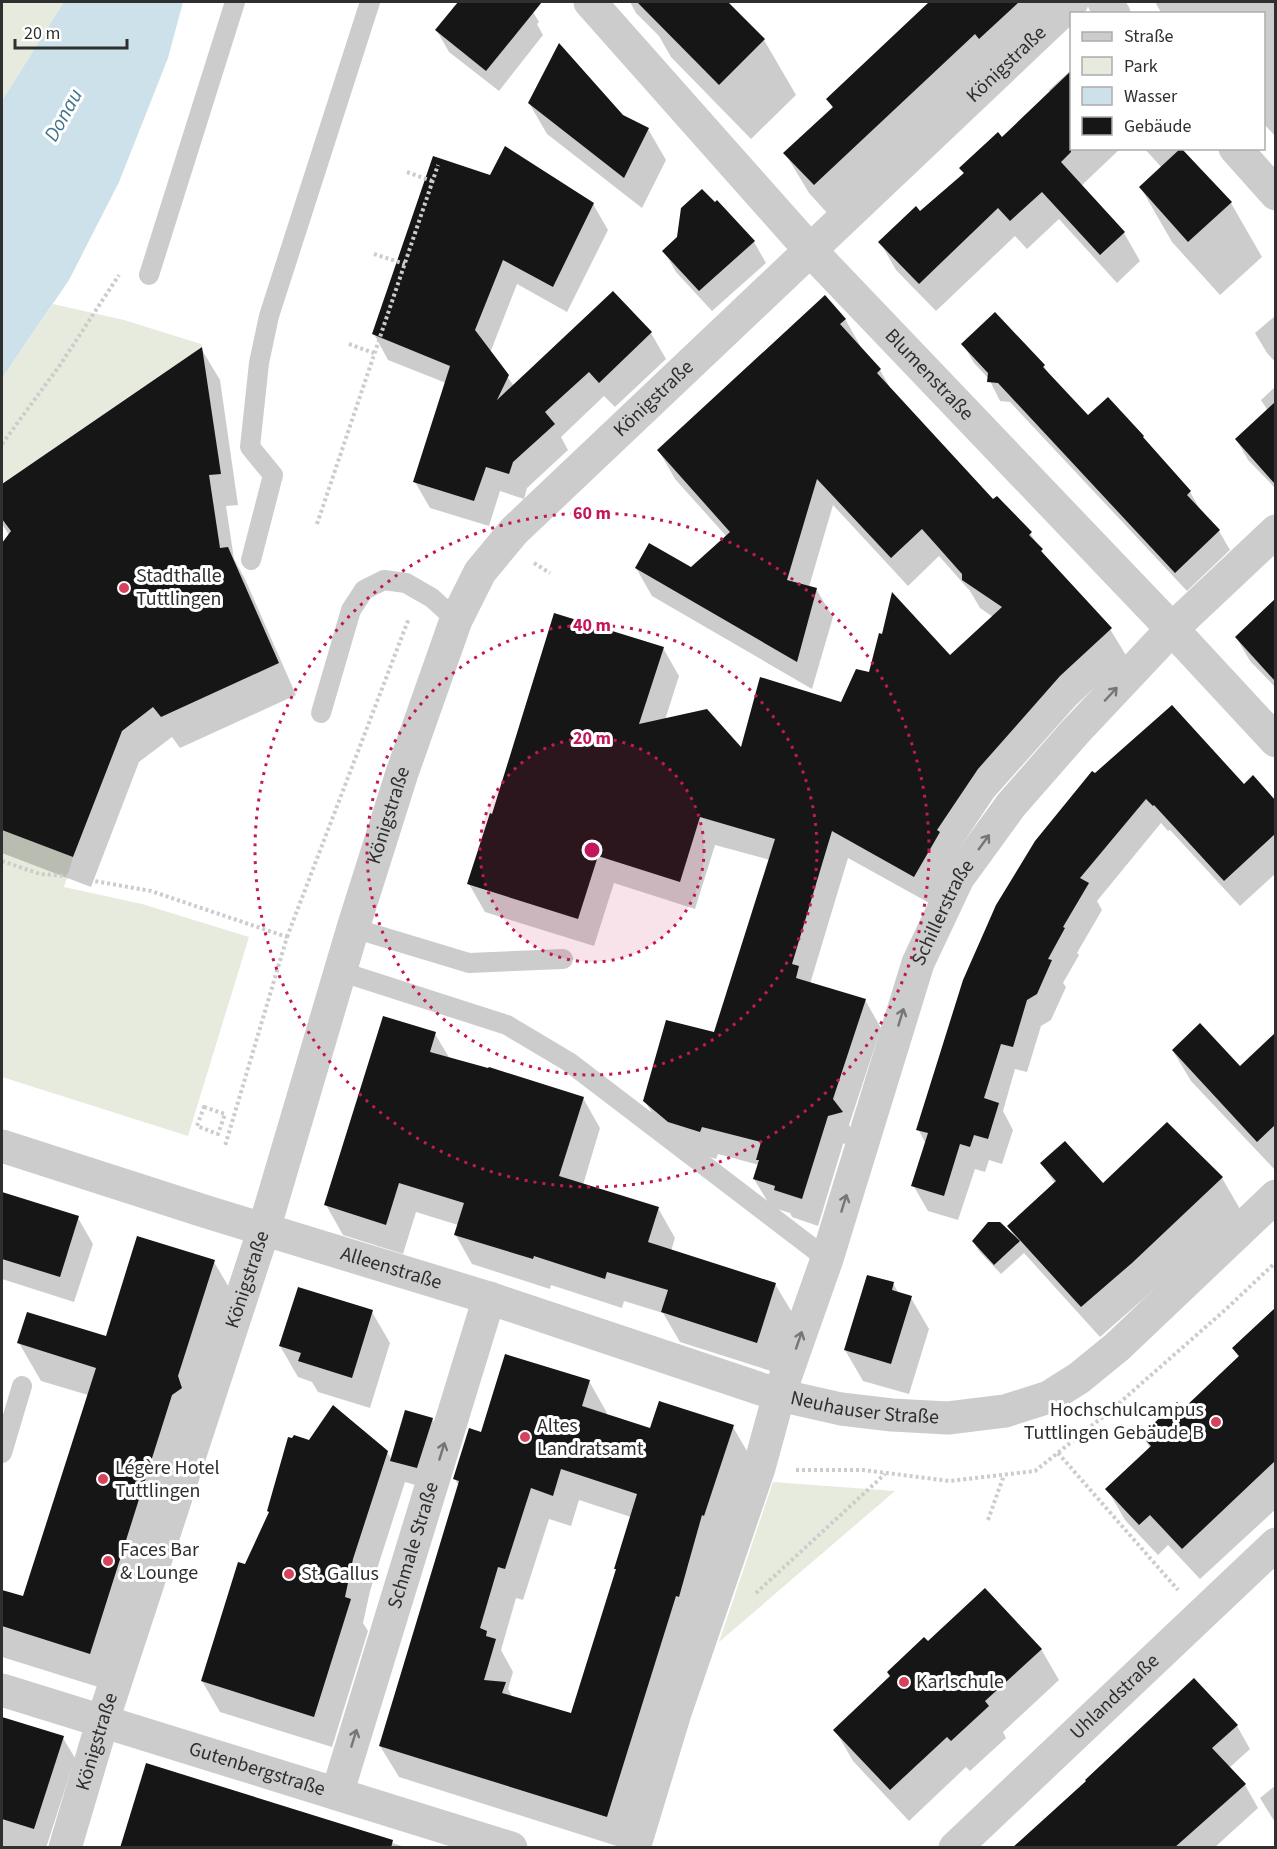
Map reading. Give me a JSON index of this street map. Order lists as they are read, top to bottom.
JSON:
{
  "streets": {
    "street": [
      "Königstraße",
      "Blumenstraße",
      "Schillerstraße",
      "Alleenstraße",
      "Neuhauser Straße",
      "Schmale Straße",
      "Uhlandstraße",
      "Gutenbergstraße"
    ]
  },
  "crossings": [
    ["Königstraße", "Blumenstraße"],
    ["Königstraße", "Alleenstraße"],
    ["Königstraße", "Gutenbergstraße"],
    ["Blumenstraße", "Schillerstraße"],
    ["Schillerstraße", "Alleenstraße"],
    ["Schillerstraße", "Neuhauser Straße"],
    ["Alleenstraße", "Neuhauser Straße"],
    ["Alleenstraße", "Schmale Straße"],
    ["Schmale Straße", "Gutenbergstraße"]
  ],
  "one_way": ["Schillerstraße", "Schmale Straße"],
  "water": ["Donau"],
  "places": [
    "Stadthalle Tuttlingen",
    "Hochschulcampus Tuttlingen Gebäude B",
    "Altes Landratsamt",
    "Légère Hotel Tuttlingen",
    "Faces Bar & Lounge",
    "St. Gallus",
    "Karlschule"
  ],
  "legend": [
    "Straße",
    "Park",
    "Wasser",
    "Gebäude"
  ],
  "scale_bar": "20 m",
  "rings": ["60 m", "40 m", "20 m"]
}
